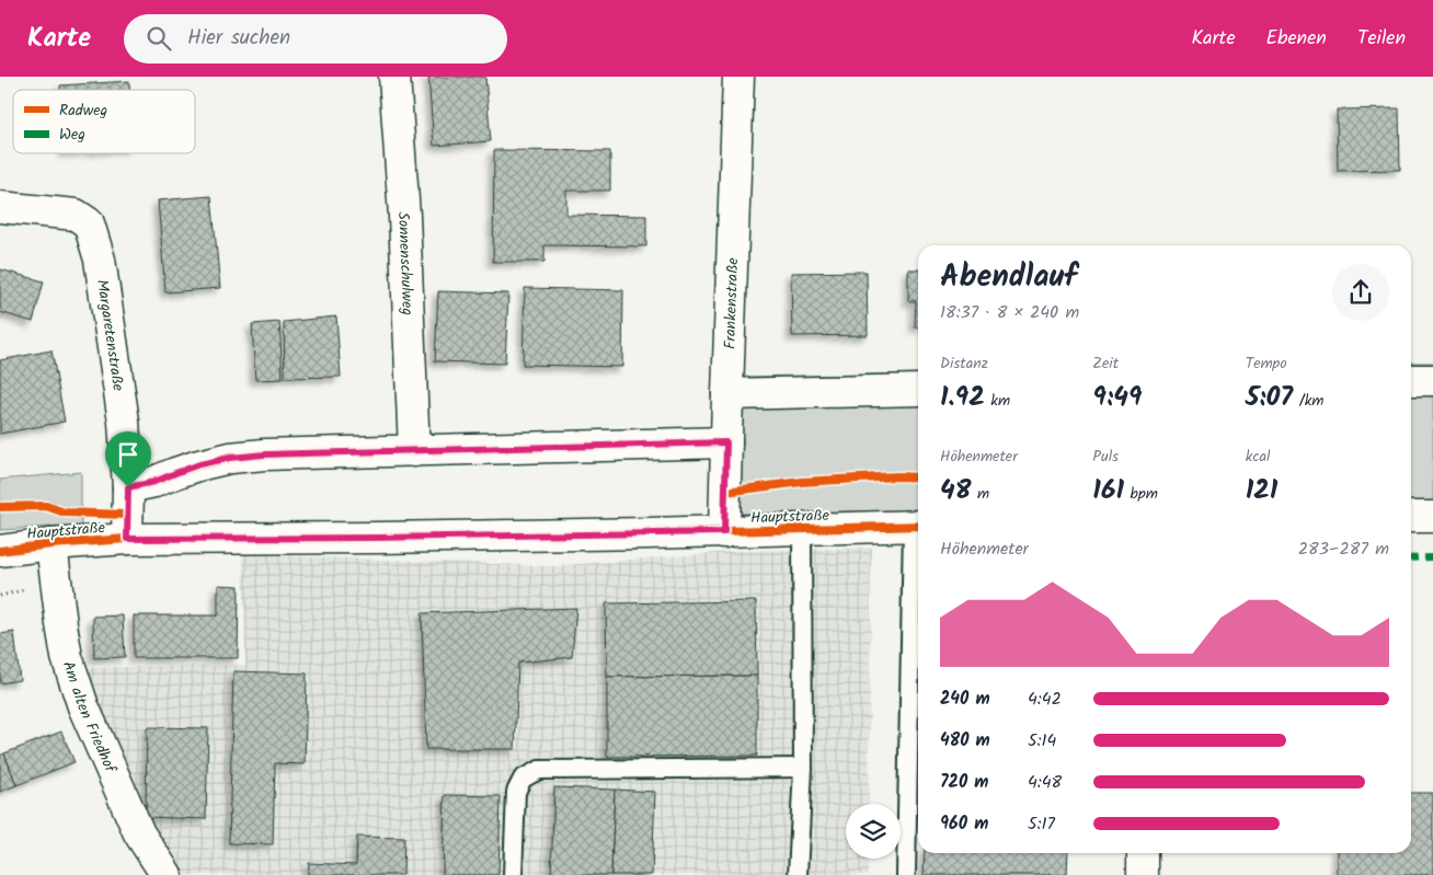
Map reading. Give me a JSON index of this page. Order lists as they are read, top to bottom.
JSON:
{
  "streets": {
    "street": [
      "Sonnenschulweg",
      "Frankenstraße",
      "Margaretenstraße",
      "Hauptstraße",
      "Am alten Friedhof"
    ]
  },
  "crossings": [
    ["Frankenstraße", "Hauptstraße"],
    ["Margaretenstraße", "Hauptstraße"],
    ["Hauptstraße", "Am alten Friedhof"]
  ],
  "legend": ["Radweg", "Weg"],
  "page": {
    "header": "Karte",
    "search": "Hier suchen",
    "nav": ["Karte", "Ebenen", "Teilen"],
    "heading": ["Abendlauf", "18:37 · 8 × 240 m"],
    "stats": [
      ["Distanz", "1.92 km"],
      ["Zeit", "9:49"],
      ["Tempo", "5:07 /km"],
      ["Höhenmeter", "48 m"],
      ["Puls", "161 bpm"],
      ["kcal", "121"]
    ],
    "chart": ["Höhenmeter", "283–287 m"],
    "list": [
      {
        "name": "240 m",
        "note": "4:42"
      },
      {
        "name": "480 m",
        "note": "5:14"
      },
      {
        "name": "720 m",
        "note": "4:48"
      },
      {
        "name": "960 m",
        "note": "5:17"
      }
    ]
  }
}
